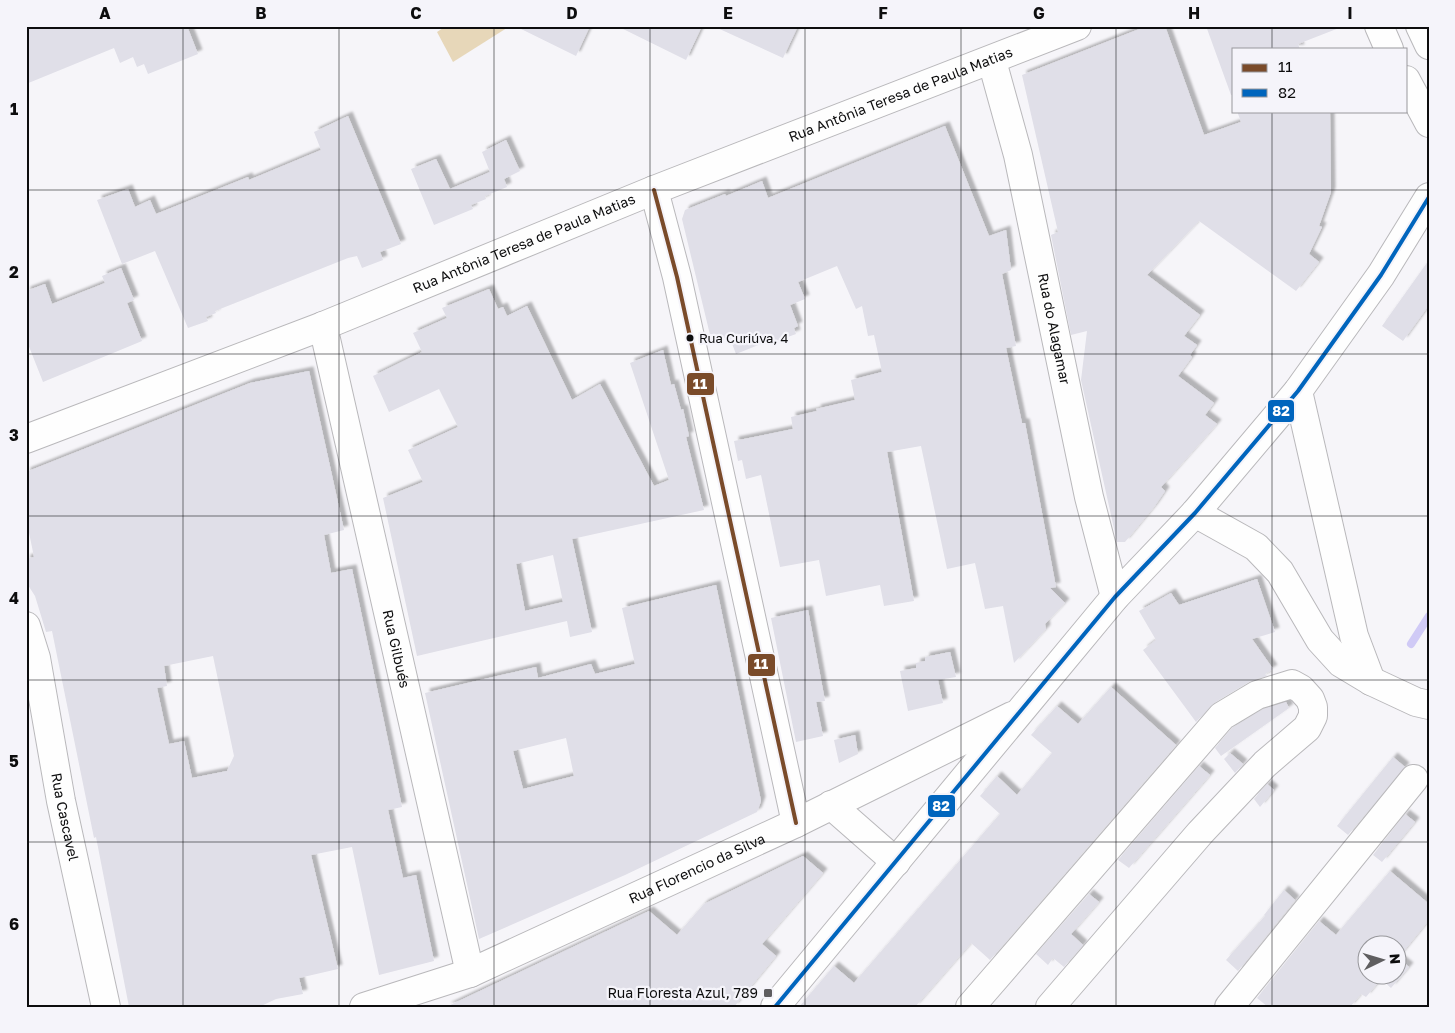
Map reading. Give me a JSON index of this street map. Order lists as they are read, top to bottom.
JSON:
{
  "streets": {
    "street": [
      "Rua Antônia Teresa de Paula Matias",
      "Rua do Alagamar",
      "Rua Gilbués",
      "Rua Cascavel",
      "Rua Florencio da Silva"
    ]
  },
  "crossings": [
    ["Rua Antônia Teresa de Paula Matias", "Rua do Alagamar"],
    ["Rua Antônia Teresa de Paula Matias", "Rua Gilbués"],
    ["Rua Gilbués", "Rua Florencio da Silva"]
  ],
  "places": {
    "other": ["Rua Curiúva, 4"],
    "transit": ["Rua Floresta Azul, 789"]
  },
  "lines": ["transit line 11", "transit line 82"],
  "legend": ["11", "82"],
  "north": "right",
  "grid": {
    "columns": [
      "A",
      "B",
      "C",
      "D",
      "E",
      "F",
      "G",
      "H",
      "I"
    ],
    "rows": [
      "1",
      "2",
      "3",
      "4",
      "5",
      "6"
    ]
  }
}
